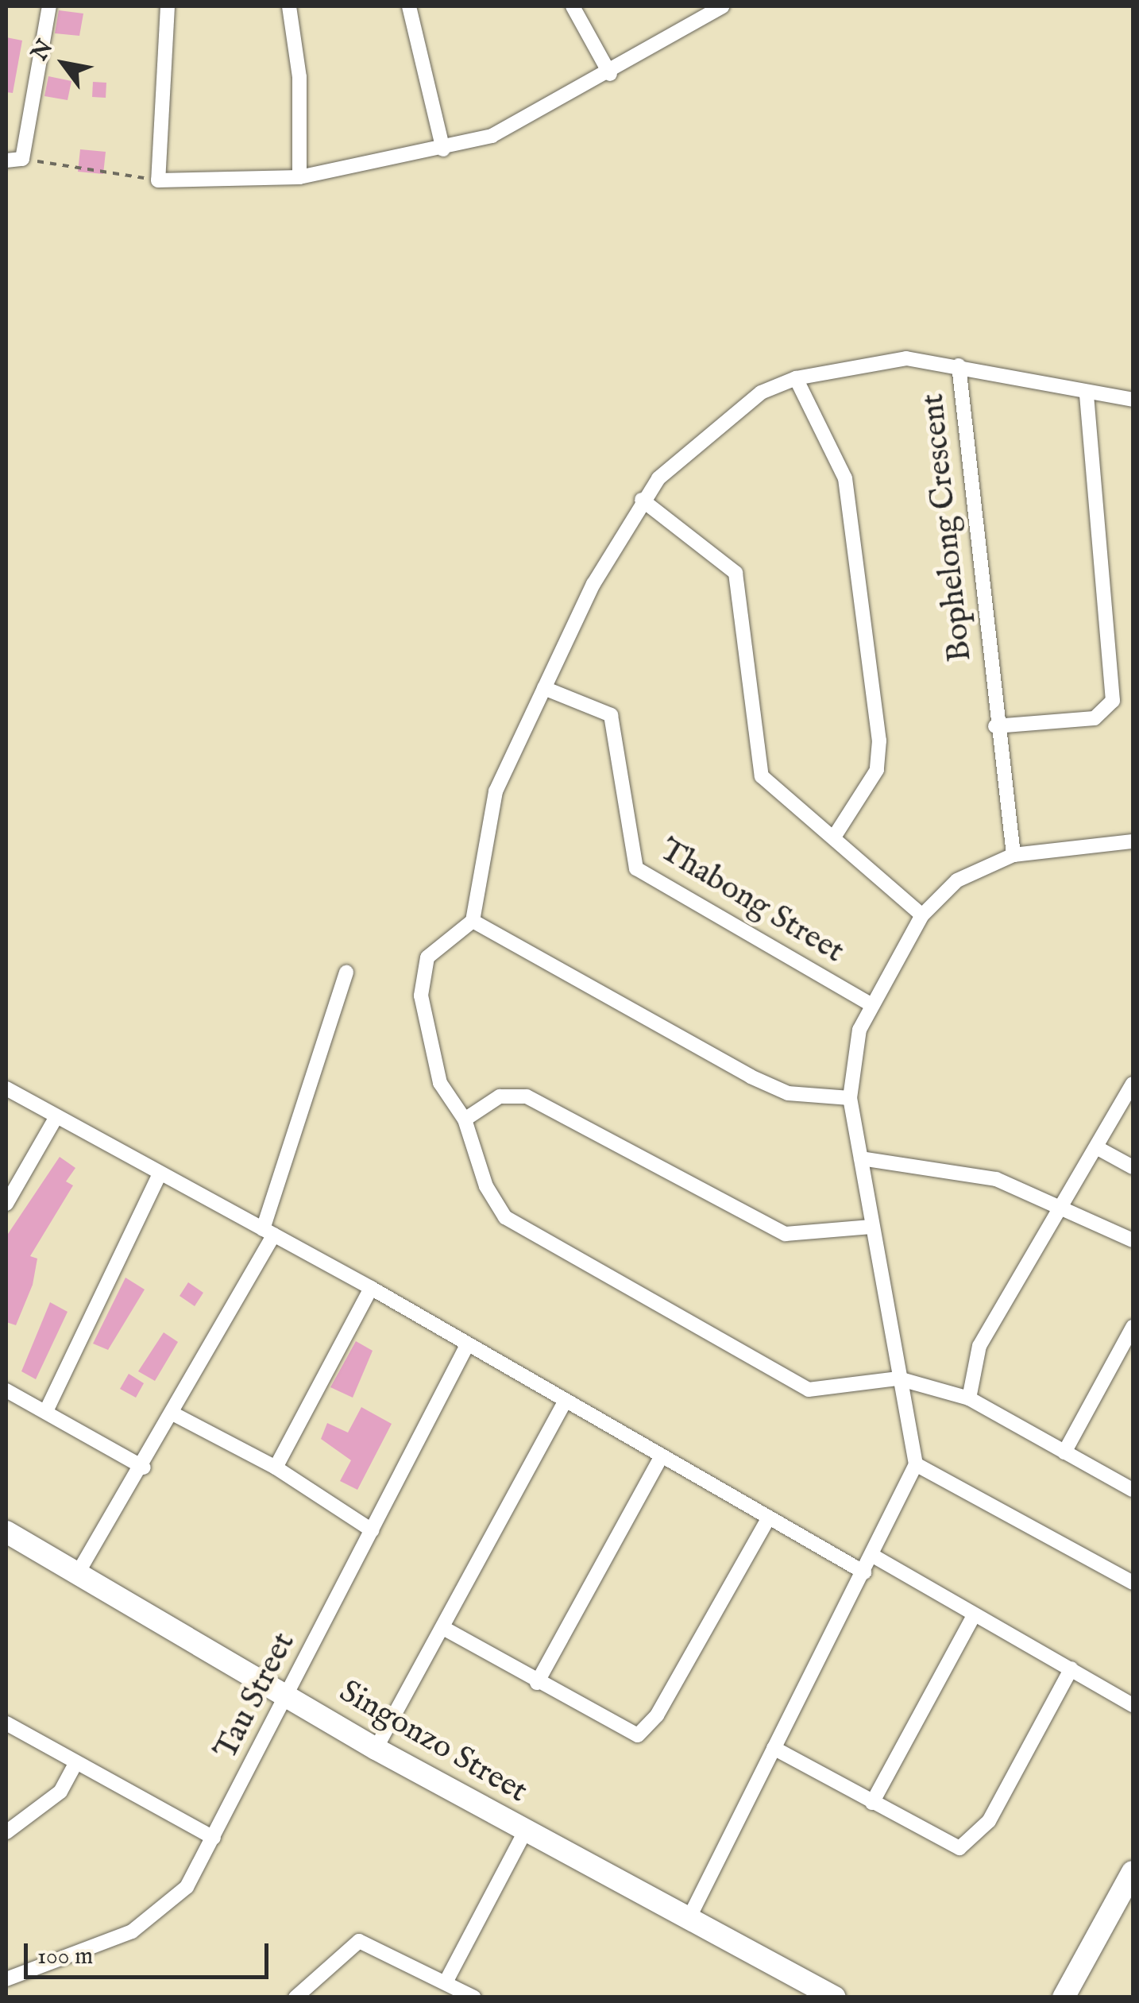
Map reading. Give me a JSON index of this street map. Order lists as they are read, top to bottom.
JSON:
{
  "streets": {
    "street": [
      "Bophelong Crescent",
      "Thabong Street",
      "Tau Street",
      "Singonzo Street"
    ]
  },
  "crossings": [
    ["Bophelong Crescent", "Thabong Street"],
    ["Tau Street", "Singonzo Street"]
  ],
  "scale_bar": "100 m",
  "north": "top left"
}
